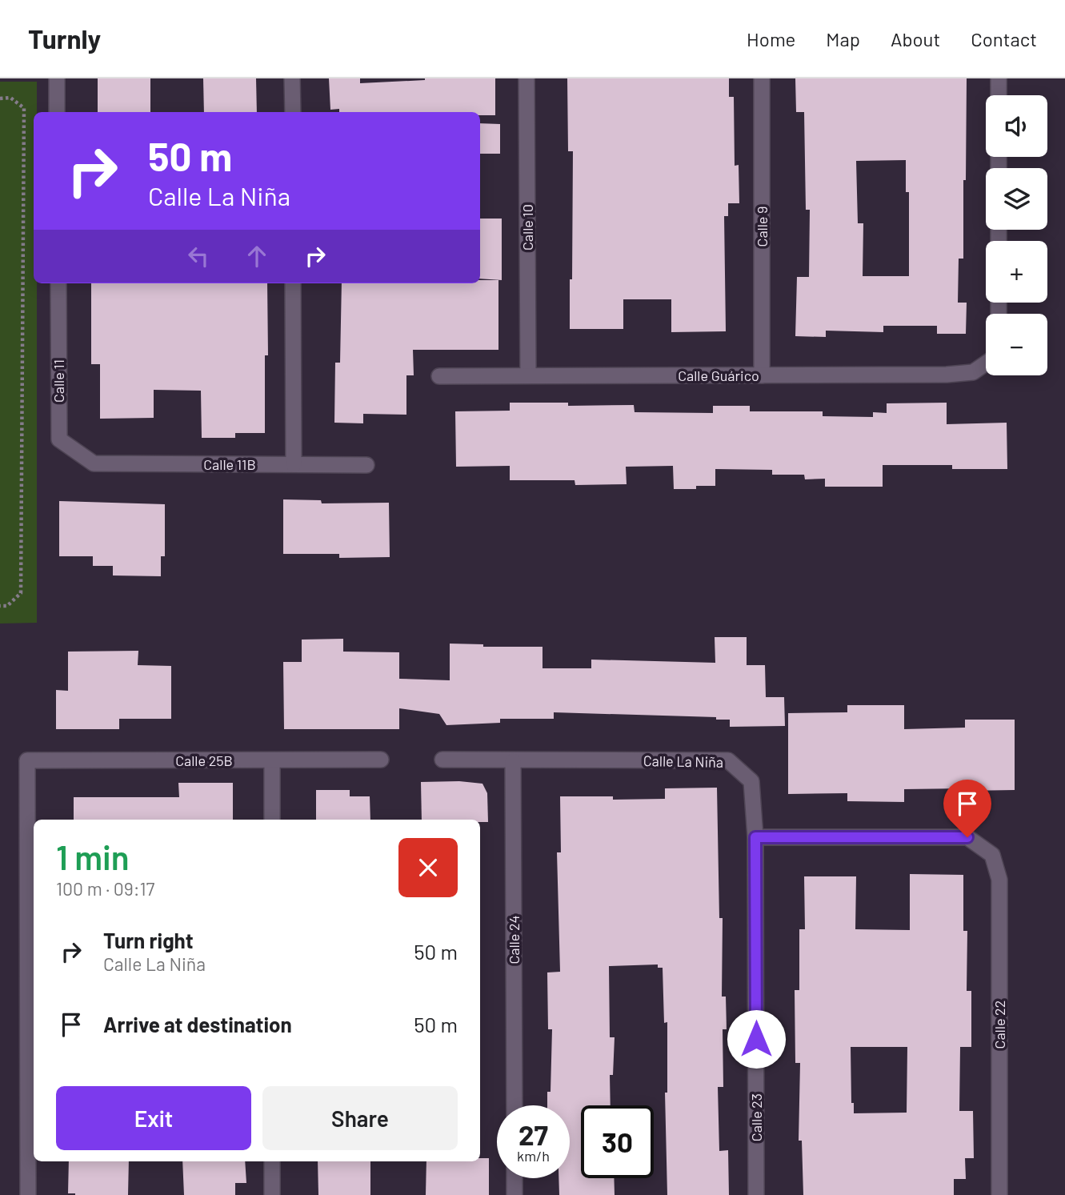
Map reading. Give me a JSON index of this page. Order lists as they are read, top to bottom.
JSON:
{
  "streets": {
    "street": [
      "Calle 9",
      "Calle 10",
      "Calle Guárico",
      "Calle 11",
      "Calle 11B",
      "Calle 25B",
      "Calle La Niña",
      "Calle 24",
      "Calle 22",
      "Calle 23"
    ]
  },
  "crossings": [
    ["Calle 9", "Calle Guárico"],
    ["Calle 10", "Calle Guárico"],
    ["Calle 11", "Calle 11B"],
    ["Calle La Niña", "Calle 24"],
    ["Calle La Niña", "Calle 22"],
    ["Calle La Niña", "Calle 23"],
    ["Calle 22", "Calle 23"]
  ],
  "page": {
    "header": "Turnly",
    "nav": [
      "Home",
      "Map",
      "About",
      "Contact"
    ],
    "map_buttons": ["+", "−"],
    "turn": ["50 m", "Calle La Niña"],
    "heading": ["1 min", "100 m · 09:17"],
    "list": [
      {
        "name": "Turn right",
        "note": "Calle La Niña",
        "value": "50 m"
      },
      {
        "name": "Arrive at destination",
        "value": "50 m"
      }
    ],
    "buttons": ["Exit", "Share"],
    "speed": "27 km/h",
    "limit": "30"
  }
}
